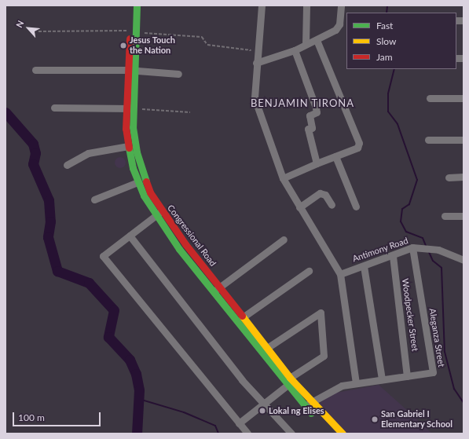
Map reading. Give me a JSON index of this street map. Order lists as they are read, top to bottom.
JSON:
{
  "streets": {
    "main road": ["Congressional Road"],
    "street": ["Antimony Road", "Woodpecker Street", "Aleganza Street"]
  },
  "crossings": [
    ["Congressional Road", "Aleganza Street"],
    ["Antimony Road", "Woodpecker Street"],
    ["Antimony Road", "Aleganza Street"],
    ["Woodpecker Street", "Aleganza Street"]
  ],
  "districts": ["BENJAMIN TIRONA"],
  "places": ["Jesus Touch the Nation", "Lokal ng Elises", "San Gabriel I Elementary School"],
  "legend": ["Fast", "Slow", "Jam"],
  "scale_bar": "100 m",
  "north": "top left"
}
